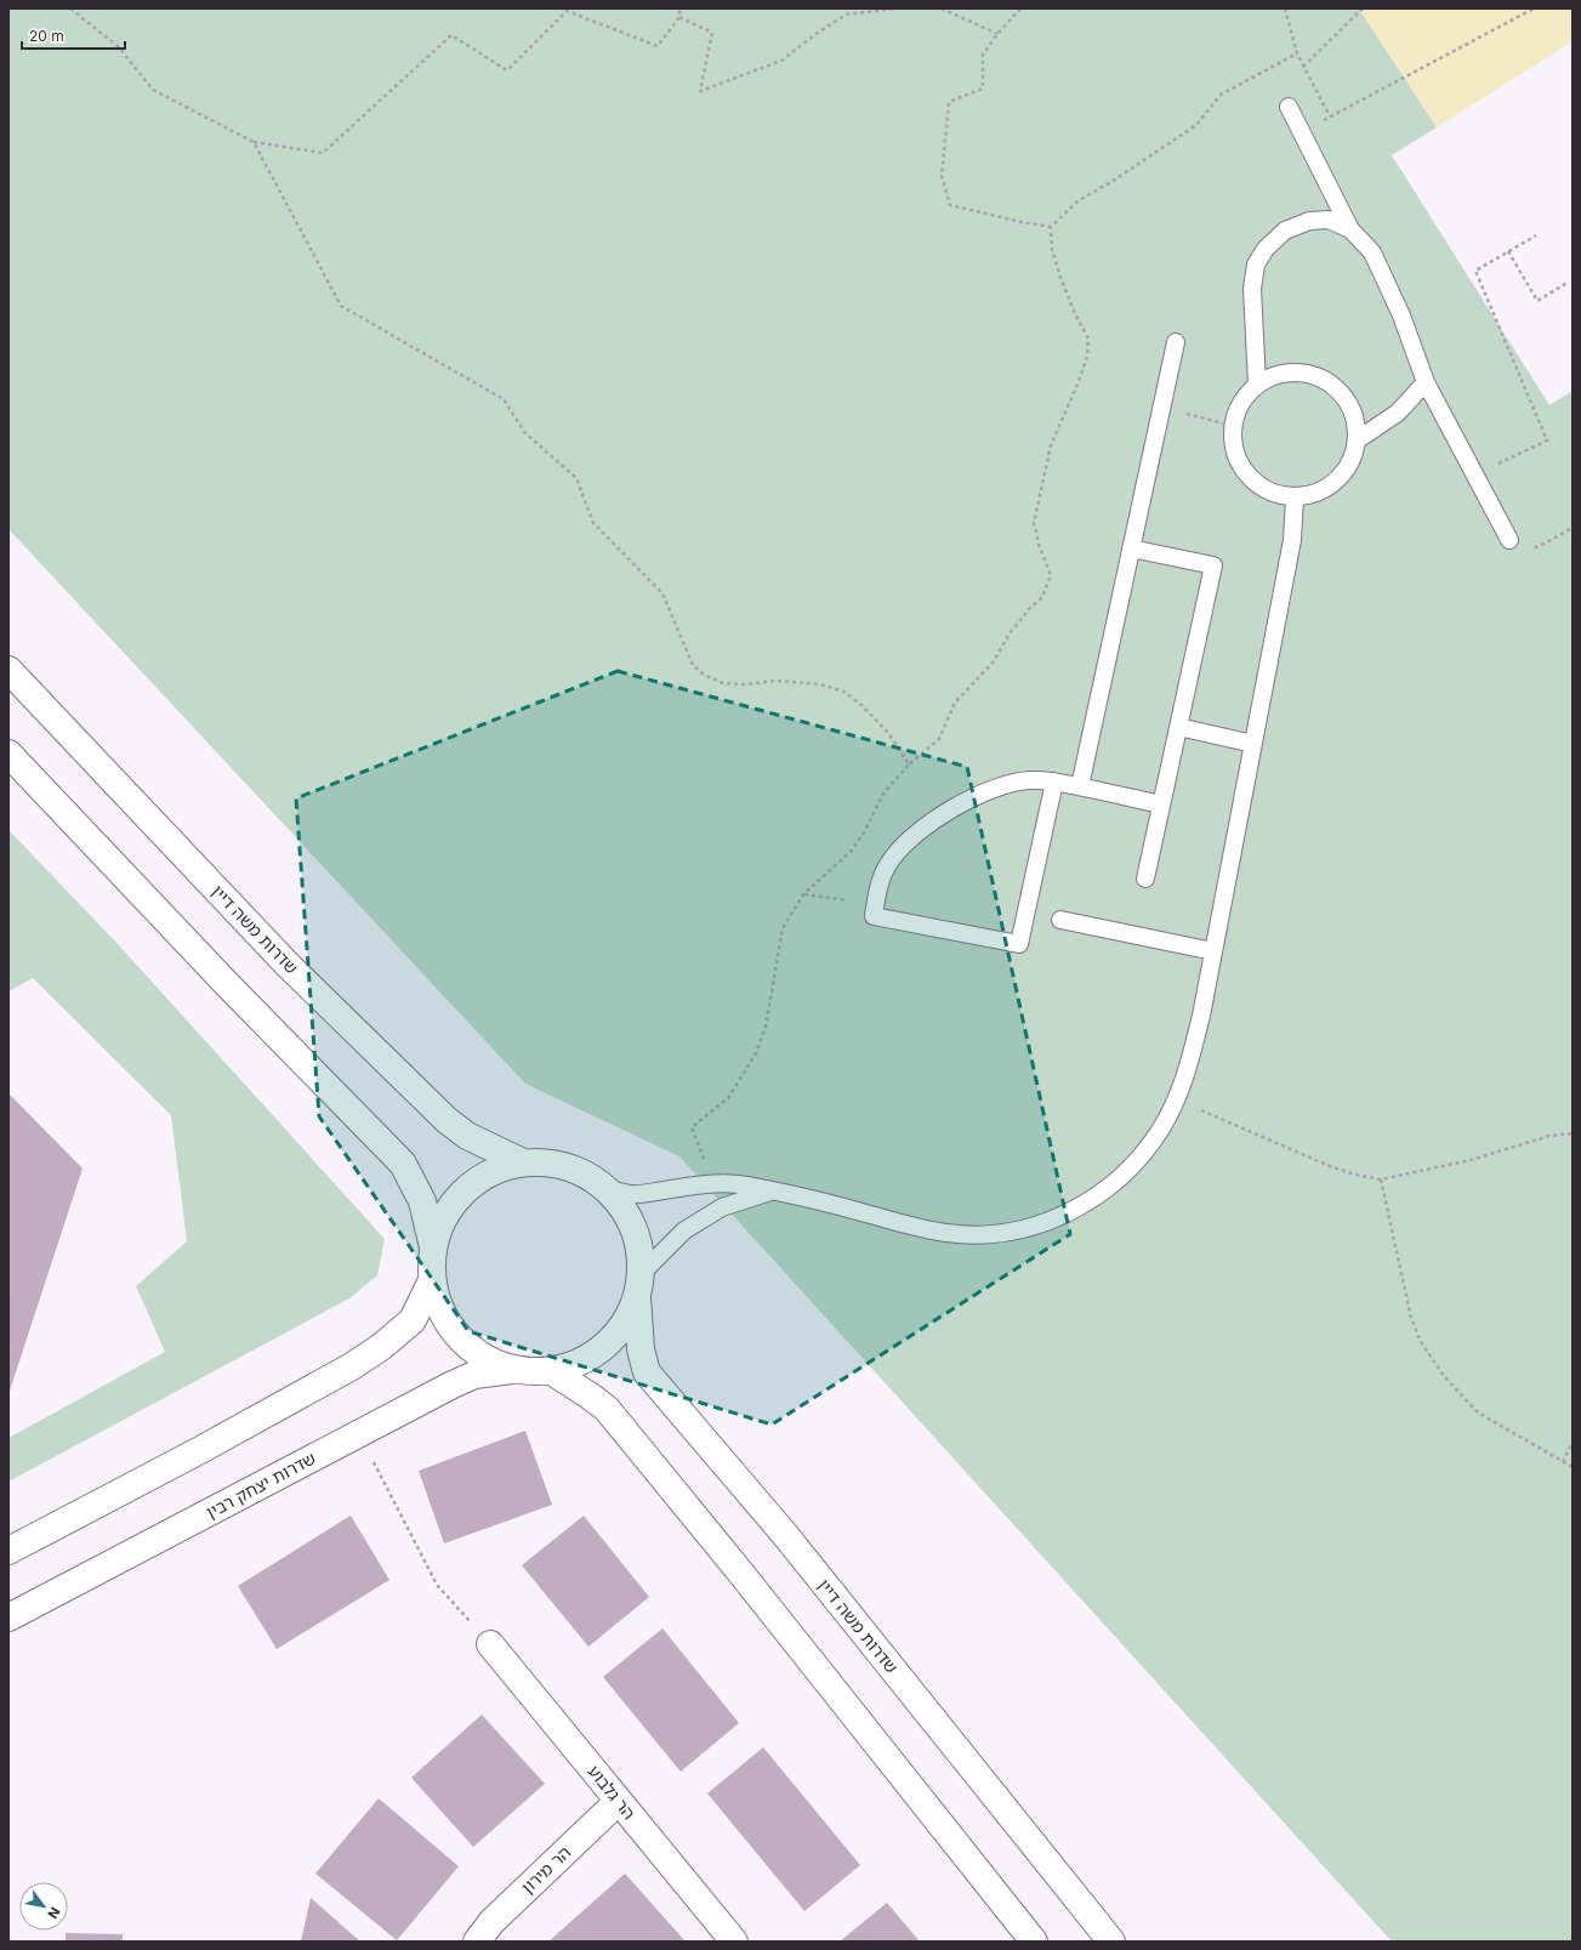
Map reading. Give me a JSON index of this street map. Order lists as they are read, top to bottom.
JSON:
{
  "streets": {
    "main road": [
      "שדרות משה דיין",
      "שדרות יצחק רבין",
      "הר גלבוע",
      "הר מירון"
    ]
  },
  "crossings": [
    ["הר גלבוע", "הר מירון"]
  ],
  "scale_bar": "20 m",
  "north": "bottom right"
}
